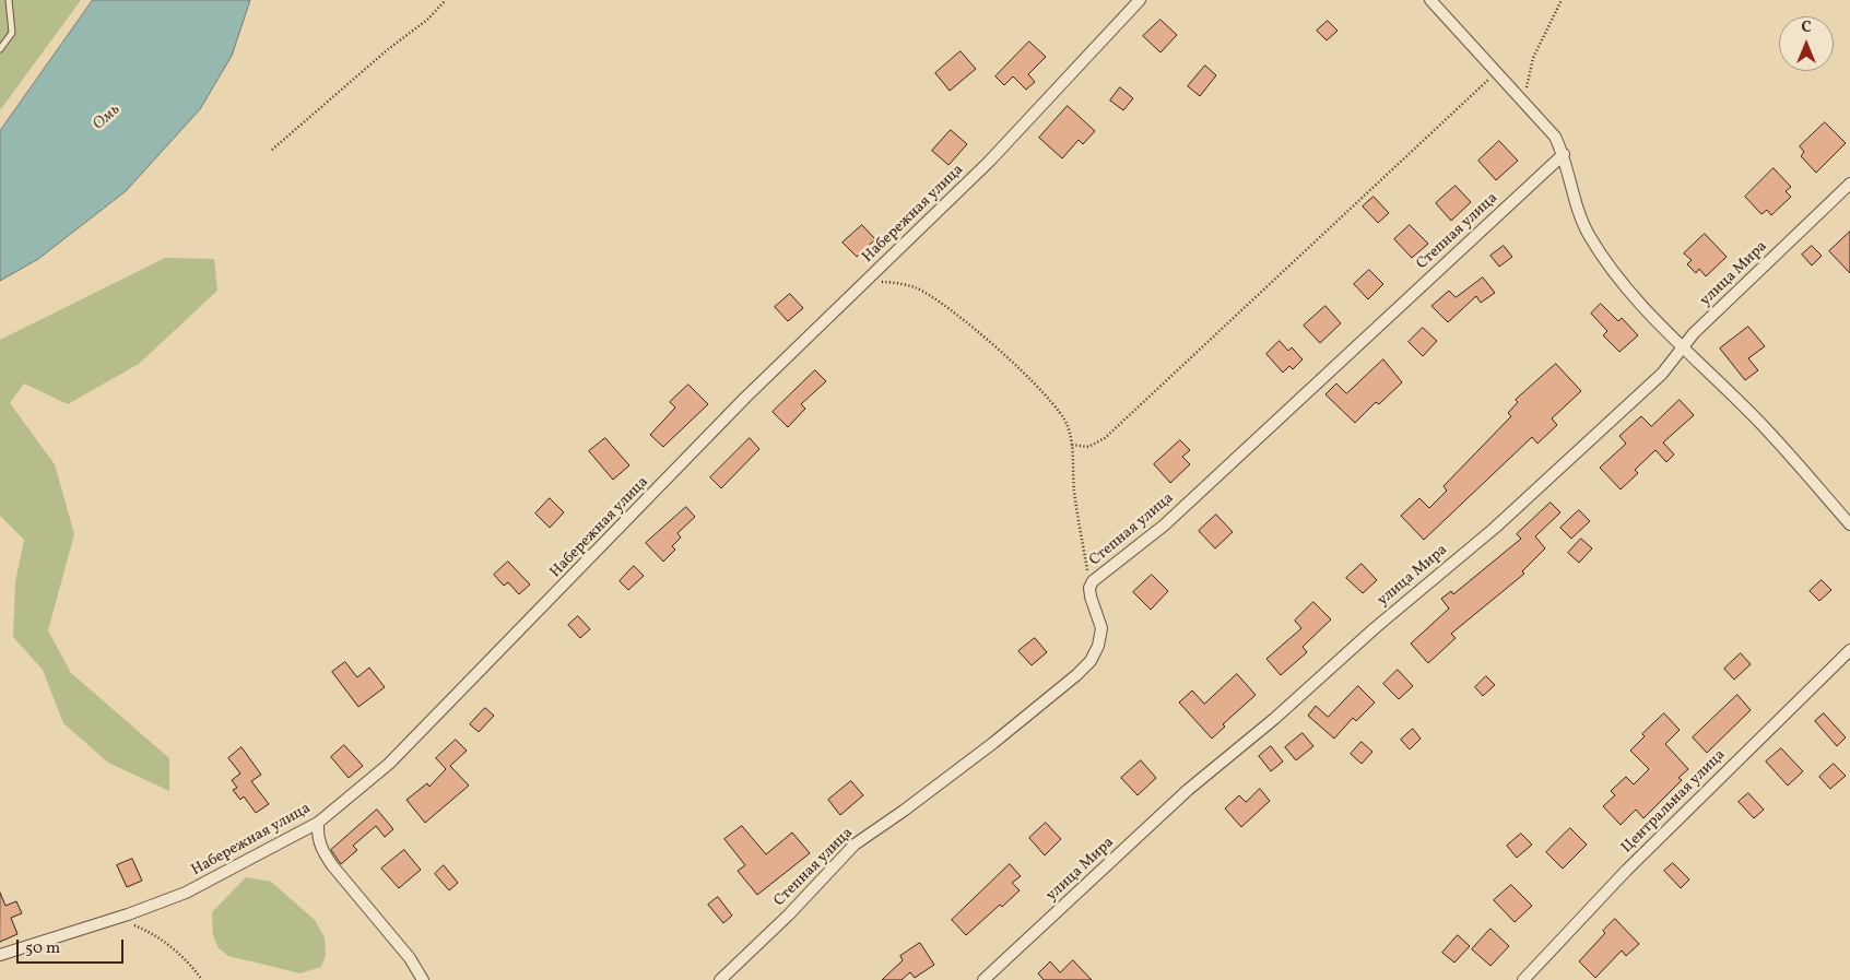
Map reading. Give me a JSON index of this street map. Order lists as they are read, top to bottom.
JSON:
{
  "streets": {
    "street": [
      "Набережная улица",
      "Степная улица",
      "улица Мира",
      "Центральная улица"
    ]
  },
  "water": ["Омь"],
  "scale_bar": "50 m",
  "north": "top"
}
